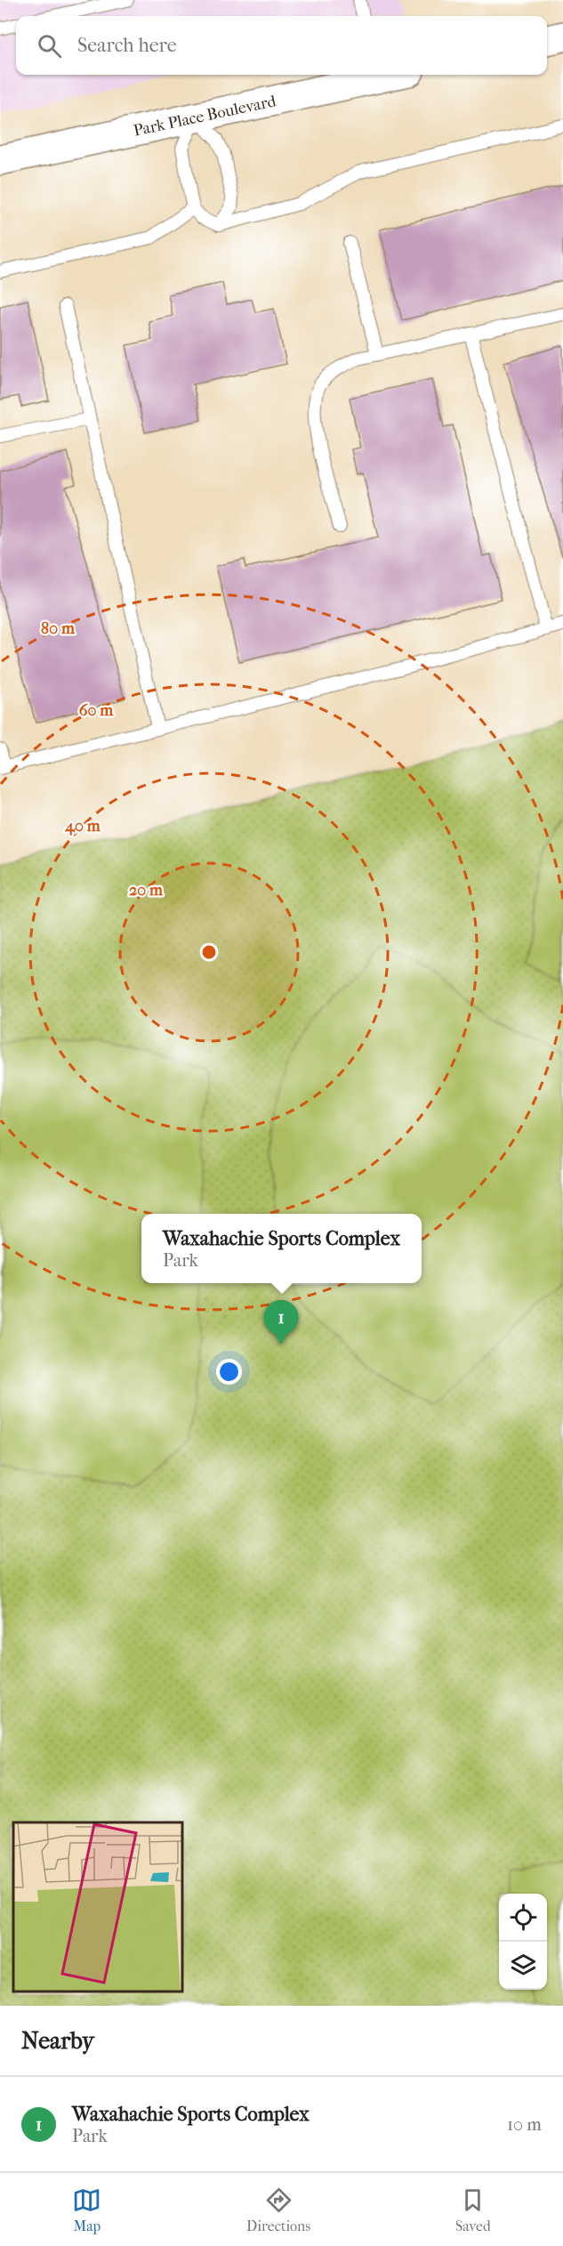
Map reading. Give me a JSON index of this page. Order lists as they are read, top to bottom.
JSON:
{
  "streets": {
    "street": ["Park Place Boulevard"]
  },
  "page": {
    "search": "Search here",
    "popup": ["Waxahachie Sports Complex", "Park"],
    "pins": "1",
    "heading": "Nearby",
    "list": [
      {
        "mark": "1",
        "name": "Waxahachie Sports Complex",
        "note": "Park",
        "value": "10 m"
      }
    ],
    "nav": ["Map", "Directions", "Saved"]
  },
  "rings": [
    "80 m",
    "60 m",
    "40 m",
    "20 m"
  ]
}
